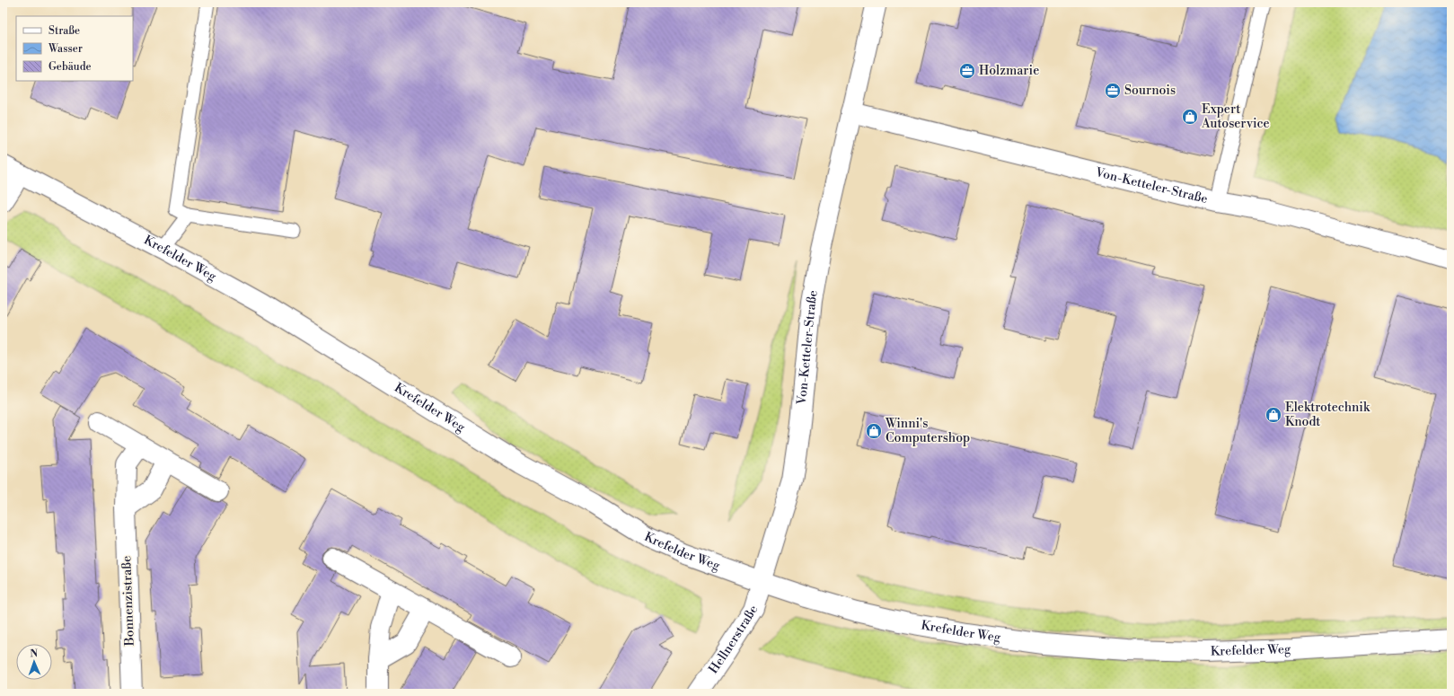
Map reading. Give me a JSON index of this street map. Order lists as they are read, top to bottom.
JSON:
{
  "streets": {
    "street": [
      "Von-Ketteler-Straße",
      "Krefelder Weg",
      "Bonnenzistraße",
      "Hellnerstraße"
    ]
  },
  "crossings": [
    ["Von-Ketteler-Straße", "Krefelder Weg"],
    ["Von-Ketteler-Straße", "Hellnerstraße"],
    ["Krefelder Weg", "Hellnerstraße"]
  ],
  "places": {
    "office": ["Holzmarie", "Sournois"],
    "shop": ["Expert Autoservice", "Elektrotechnik Knodt", "Winni's Computershop"]
  },
  "legend": ["Straße", "Wasser", "Gebäude"],
  "north": "top"
}
